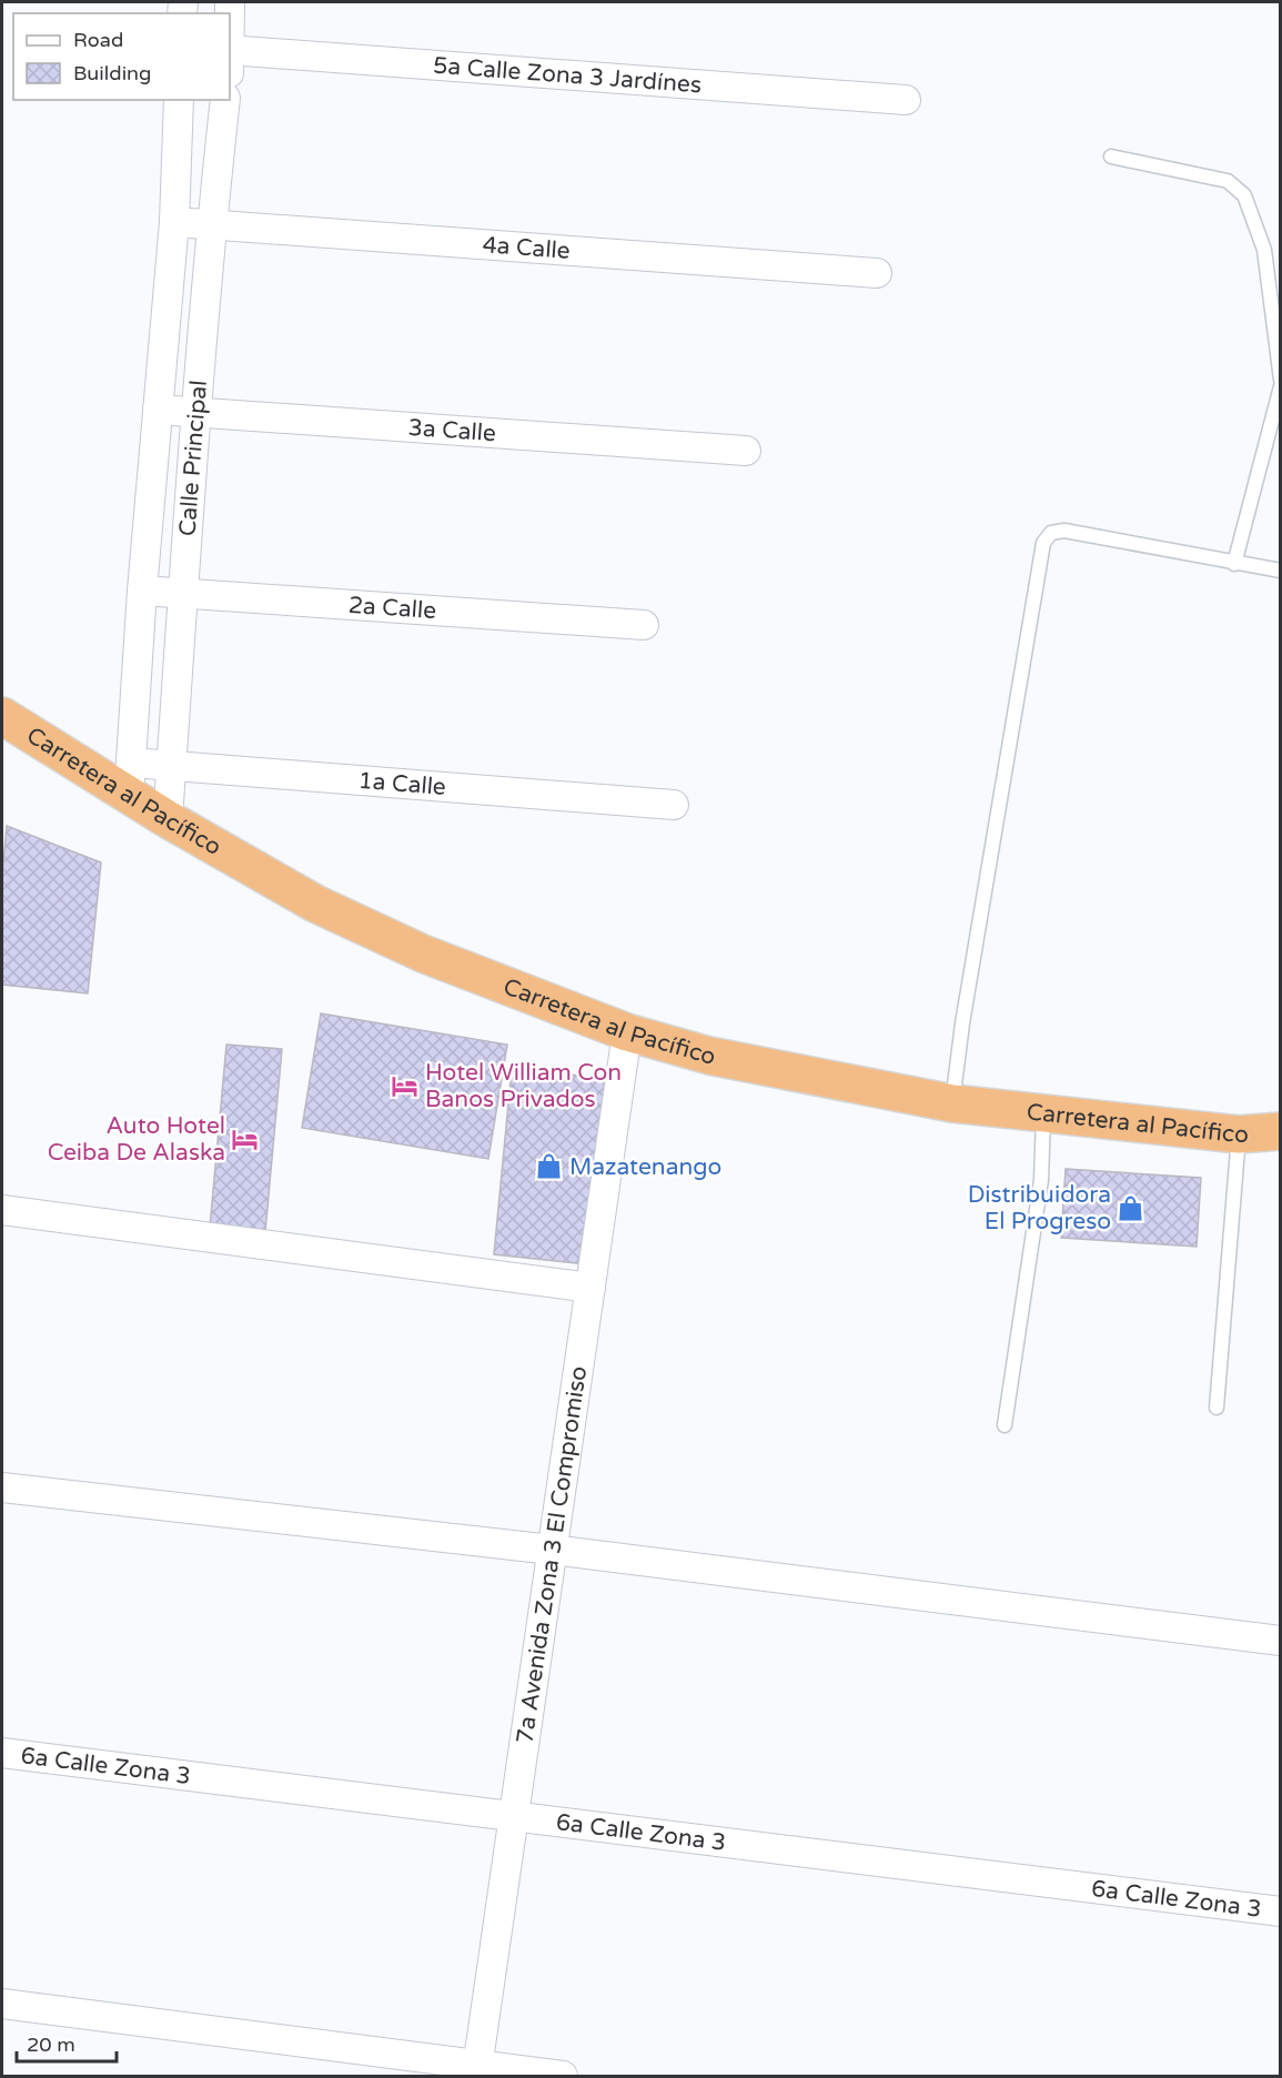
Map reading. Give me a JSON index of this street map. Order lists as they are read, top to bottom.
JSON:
{
  "streets": {
    "highway": ["Carretera al Pacífico"],
    "street": [
      "5a Calle Zona 3 Jardínes",
      "4a Calle",
      "3a Calle",
      "Calle Principal",
      "2a Calle",
      "1a Calle",
      "7a Avenida Zona 3 El Compromiso",
      "6a Calle Zona 3"
    ]
  },
  "crossings": [
    ["4a Calle", "Calle Principal"],
    ["3a Calle", "Calle Principal"],
    ["Calle Principal", "2a Calle"],
    ["Calle Principal", "1a Calle"],
    ["Calle Principal", "Carretera al Pacífico"],
    ["1a Calle", "Carretera al Pacífico"],
    ["Carretera al Pacífico", "7a Avenida Zona 3 El Compromiso"],
    ["7a Avenida Zona 3 El Compromiso", "6a Calle Zona 3"]
  ],
  "places": {
    "hotel": ["Hotel William Con Banos Privados", "Auto Hotel Ceiba De Alaska"],
    "shop": ["Mazatenango", "Distribuidora El Progreso"]
  },
  "legend": ["Road", "Building"],
  "scale_bar": "20 m"
}
